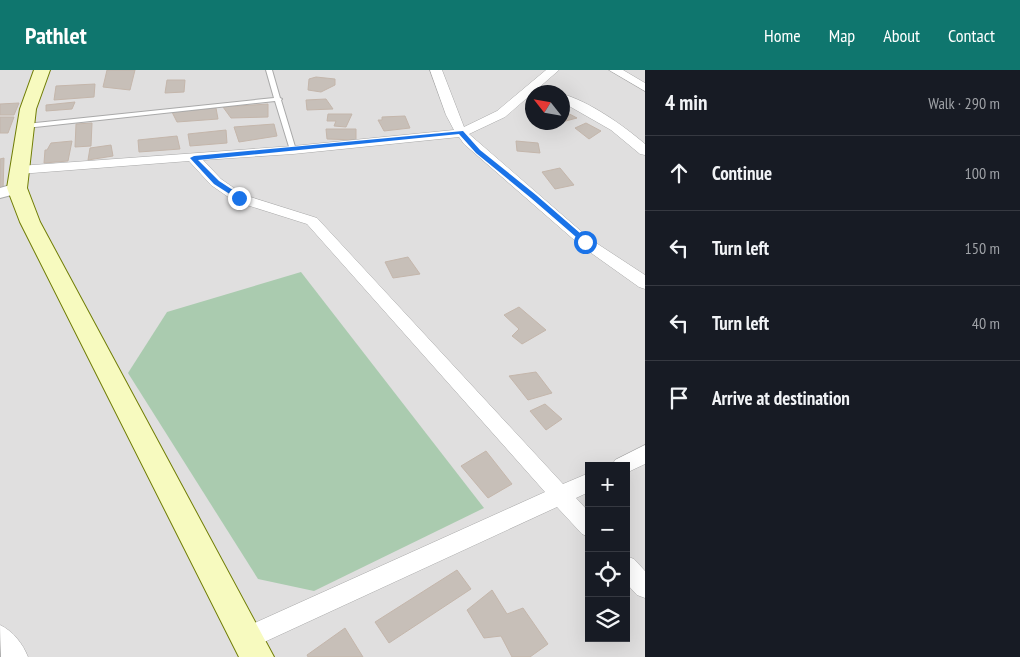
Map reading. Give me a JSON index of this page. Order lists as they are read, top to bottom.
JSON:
{
  "north": "top left",
  "page": {
    "header": "Pathlet",
    "nav": [
      "Home",
      "Map",
      "About",
      "Contact"
    ],
    "heading": ["4 min", "Walk · 290 m"],
    "list": [
      ["Continue", "100 m"],
      ["Turn left", "150 m"],
      ["Turn left", "40 m"],
      "Arrive at destination"
    ],
    "map_buttons": ["+", "−"]
  }
}
